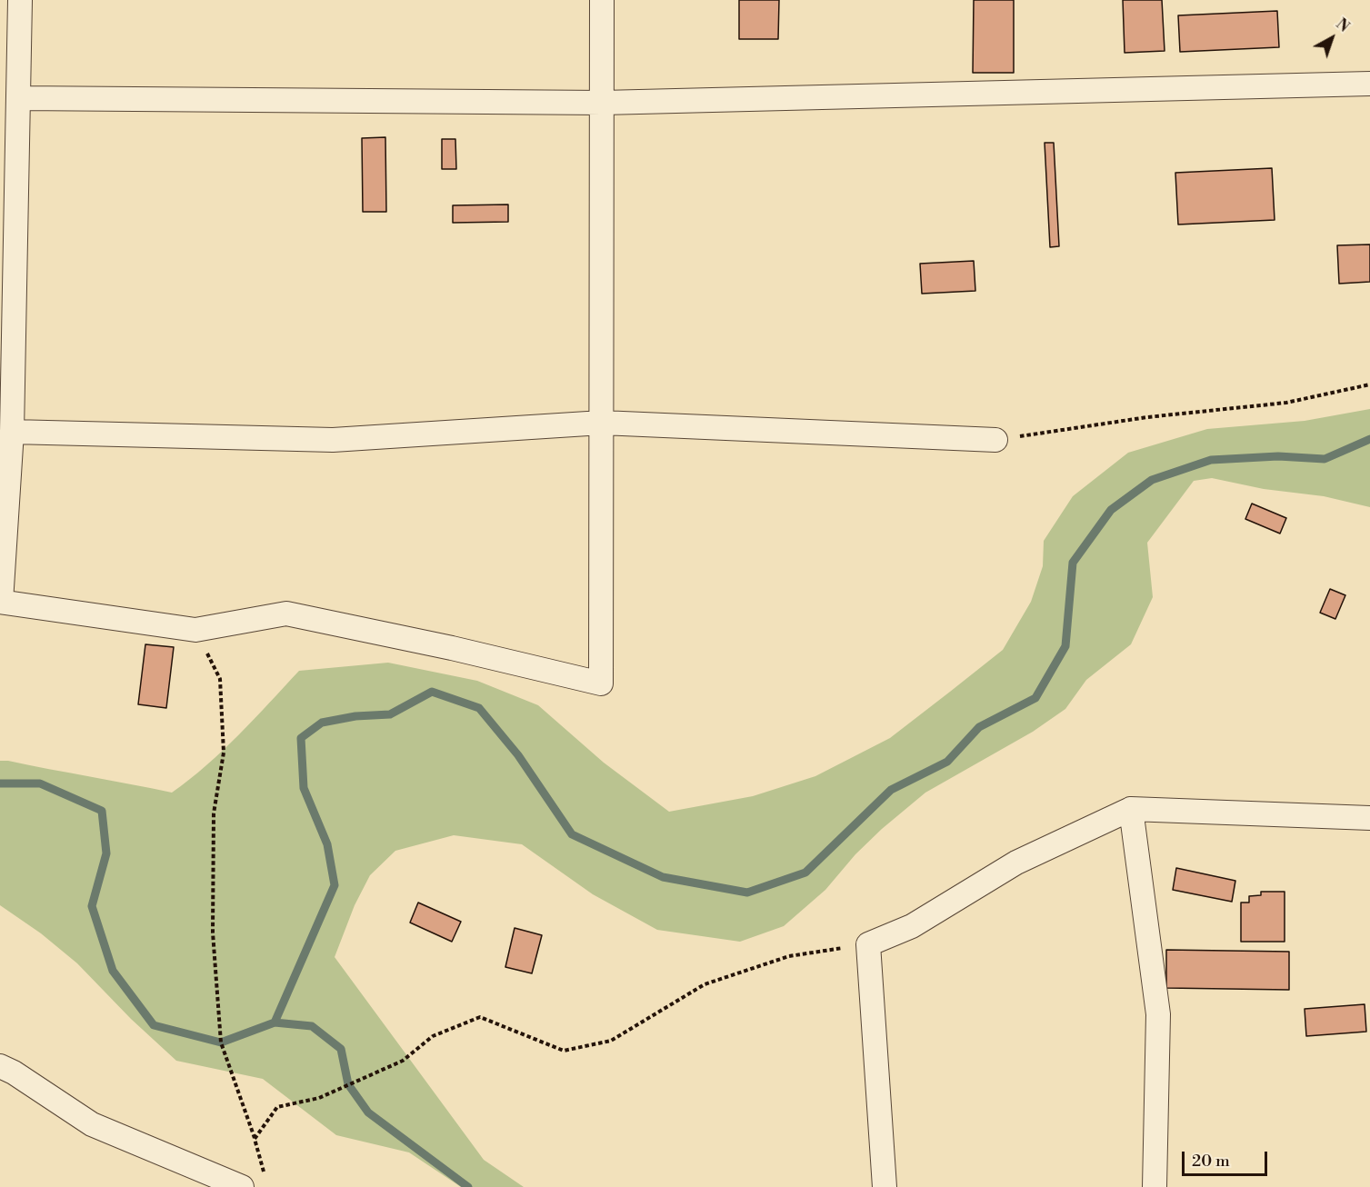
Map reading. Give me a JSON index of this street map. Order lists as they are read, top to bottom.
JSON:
{
  "scale_bar": "20 m",
  "north": "top right"
}
